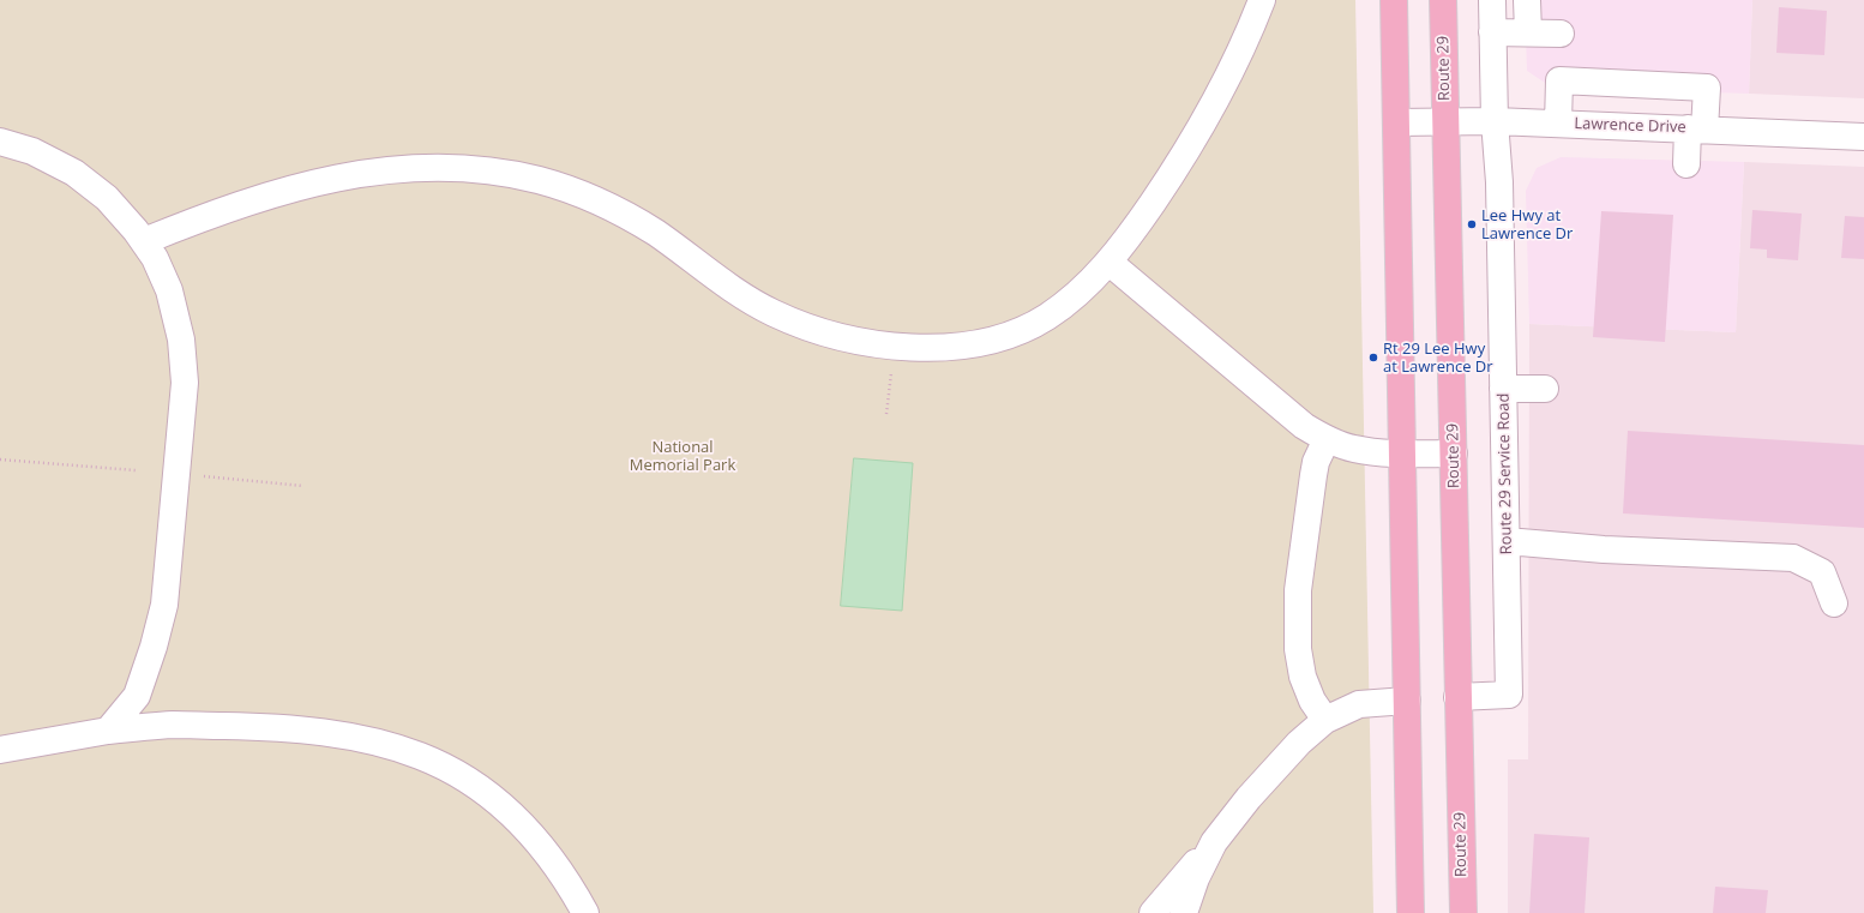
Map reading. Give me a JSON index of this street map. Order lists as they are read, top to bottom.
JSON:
{
  "streets": {
    "main road": ["Route 29"],
    "street": ["Lawrence Drive", "Route 29 Service Road"]
  },
  "crossings": [
    ["Route 29", "Lawrence Drive"],
    ["Route 29", "Route 29 Service Road"],
    ["Lawrence Drive", "Route 29 Service Road"]
  ],
  "parks": ["National Memorial Park"],
  "places": ["Lee Hwy at Lawrence Dr", "Rt 29 Lee Hwy at Lawrence Dr"]
}
